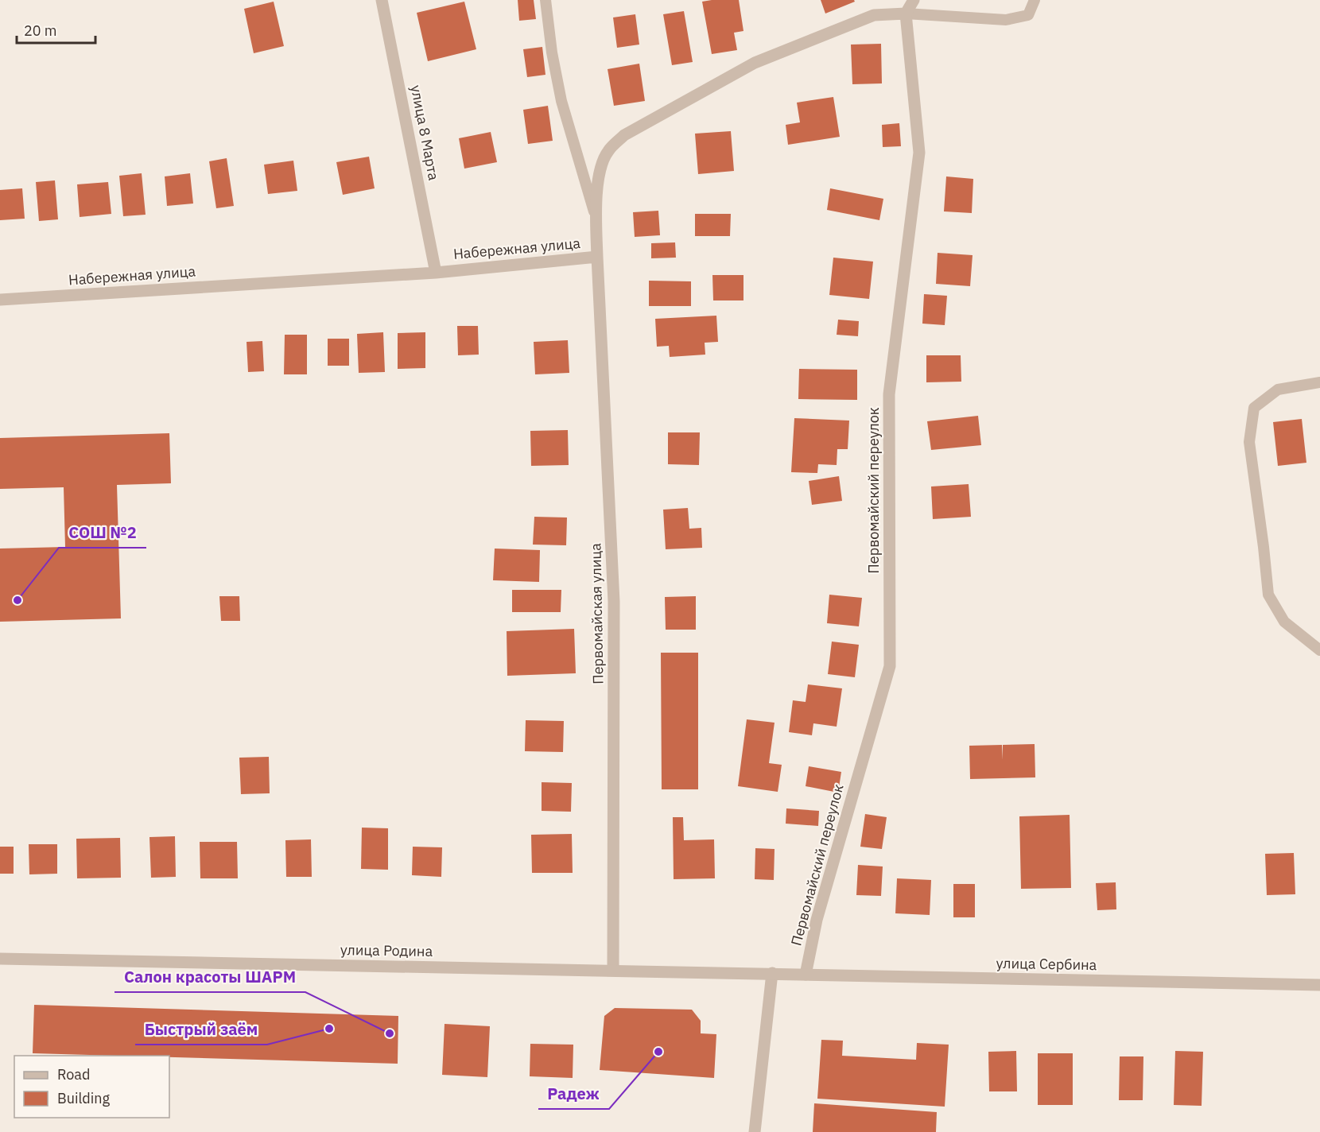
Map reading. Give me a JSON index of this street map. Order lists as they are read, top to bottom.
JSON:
{
  "streets": {
    "street": [
      "улица 8 Марта",
      "Набережная улица",
      "Первомайский переулок",
      "Первомайская улица",
      "улица Родина",
      "улица Сербина"
    ]
  },
  "crossings": [
    ["улица 8 Марта", "Набережная улица"],
    ["Набережная улица", "Первомайский переулок"],
    ["Набережная улица", "Первомайская улица"],
    ["Первомайский переулок", "улица Сербина"],
    ["Первомайская улица", "улица Родина"],
    ["улица Родина", "улица Сербина"]
  ],
  "places": [
    "СОШ №2",
    "Быстрый заём",
    "Салон красоты ШАРМ",
    "Радеж"
  ],
  "legend": ["Road", "Building"],
  "scale_bar": "20 m"
}
